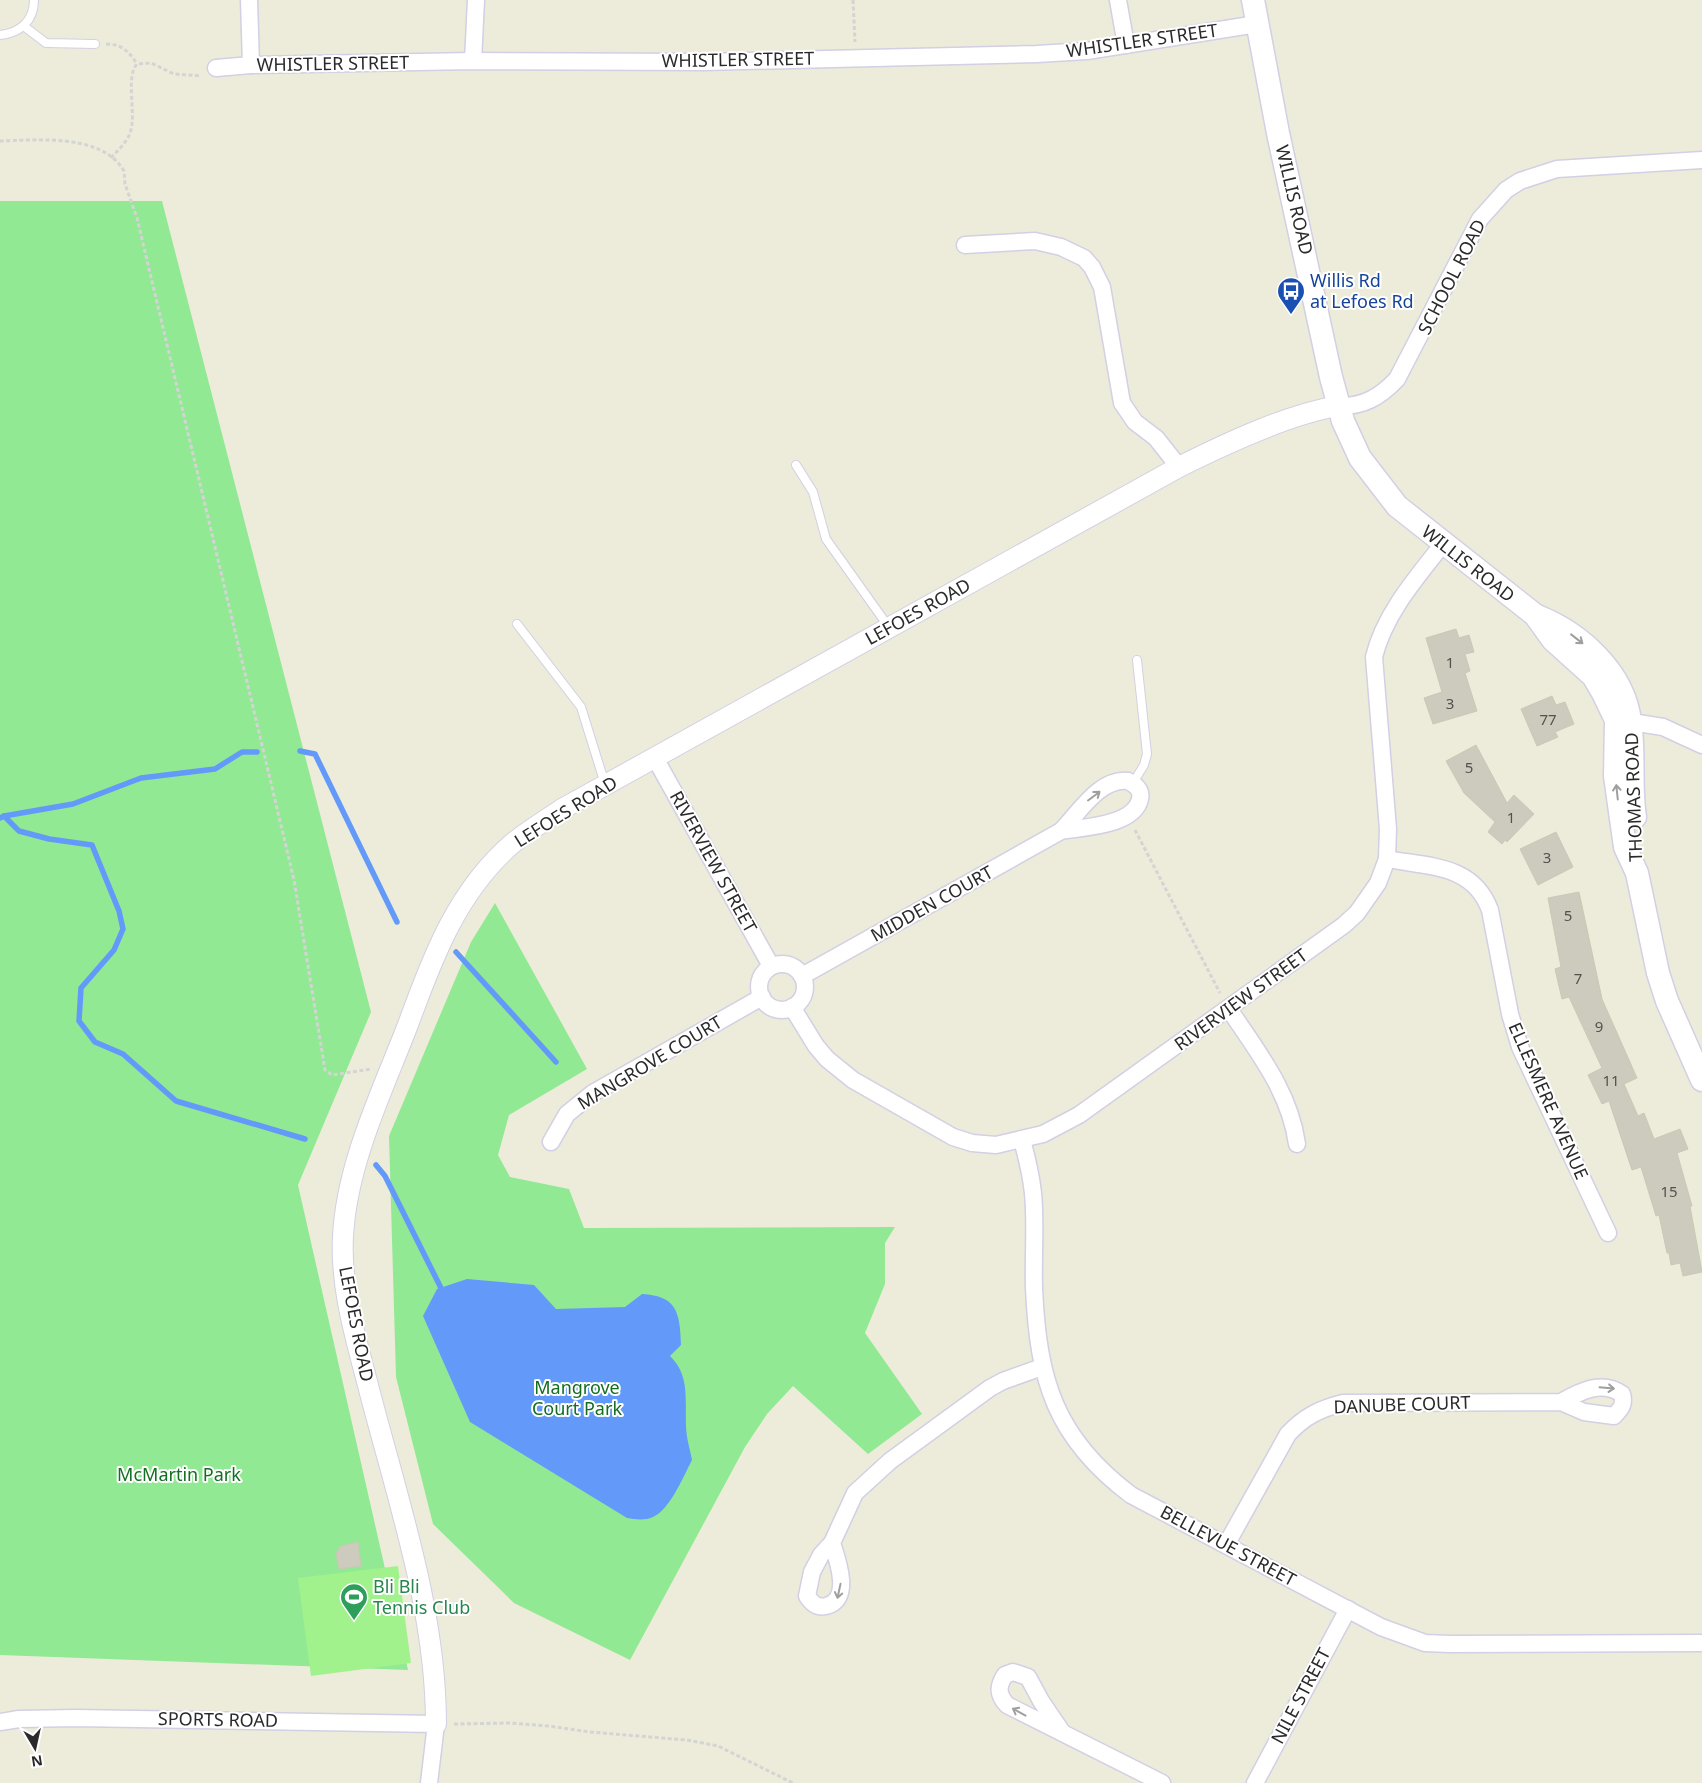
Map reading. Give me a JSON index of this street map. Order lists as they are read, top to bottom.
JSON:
{
  "streets": {
    "main road": ["WILLIS ROAD", "THOMAS ROAD"],
    "street": [
      "WHISTLER STREET",
      "SCHOOL ROAD",
      "LEFOES ROAD",
      "RIVERVIEW STREET",
      "MIDDEN COURT",
      "MANGROVE COURT",
      "ELLESMERE AVENUE",
      "DANUBE COURT",
      "BELLEVUE STREET",
      "NILE STREET",
      "SPORTS ROAD"
    ]
  },
  "crossings": [
    ["WHISTLER STREET", "WILLIS ROAD"],
    ["WILLIS ROAD", "SCHOOL ROAD"],
    ["WILLIS ROAD", "LEFOES ROAD"],
    ["WILLIS ROAD", "THOMAS ROAD"],
    ["WILLIS ROAD", "RIVERVIEW STREET"],
    ["SCHOOL ROAD", "LEFOES ROAD"],
    ["LEFOES ROAD", "RIVERVIEW STREET"],
    ["LEFOES ROAD", "SPORTS ROAD"],
    ["RIVERVIEW STREET", "MIDDEN COURT"],
    ["RIVERVIEW STREET", "MANGROVE COURT"],
    ["RIVERVIEW STREET", "ELLESMERE AVENUE"],
    ["RIVERVIEW STREET", "BELLEVUE STREET"],
    ["MIDDEN COURT", "MANGROVE COURT"],
    ["DANUBE COURT", "BELLEVUE STREET"],
    ["BELLEVUE STREET", "NILE STREET"]
  ],
  "parks": ["Mangrove Court Park", "McMartin Park"],
  "places": {
    "bus stop": ["Willis Rd at Lefoes Rd"],
    "sports": ["Bli Bli Tennis Club"]
  },
  "house_numbers": [
    "1",
    "3",
    "77",
    "5",
    "1",
    "3",
    "5",
    "7",
    "9",
    "11",
    "15"
  ],
  "north": "bottom"
}
